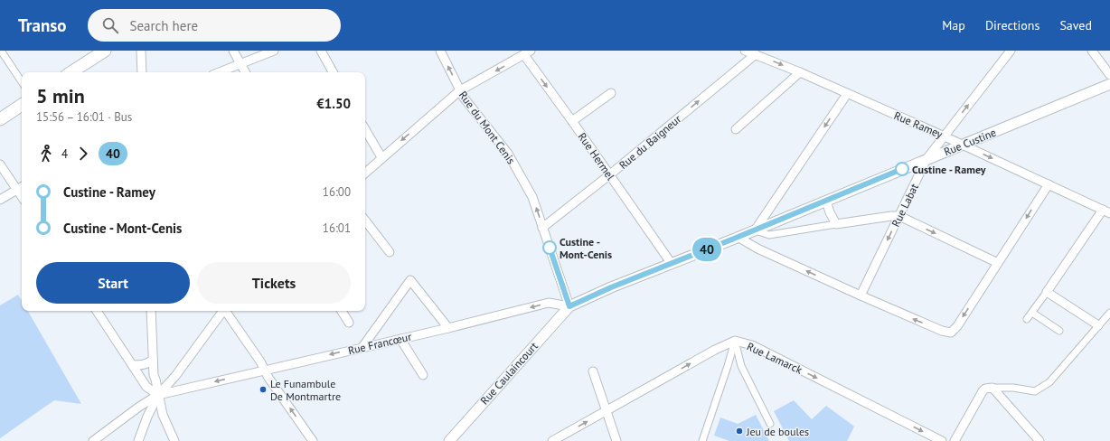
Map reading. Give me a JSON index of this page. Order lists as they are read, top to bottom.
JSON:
{
  "streets": {
    "street": [
      "Rue Ramey",
      "Rue du Mont Cenis",
      "Rue du Baigneur",
      "Rue Custine",
      "Rue Hermel",
      "Rue Labat",
      "Rue Francœur",
      "Rue Lamarck",
      "Rue Caulaincourt"
    ]
  },
  "crossings": [
    ["Rue Ramey", "Rue du Baigneur"],
    ["Rue Ramey", "Rue Custine"],
    ["Rue Ramey", "Rue Labat"],
    ["Rue du Mont Cenis", "Rue du Baigneur"],
    ["Rue du Mont Cenis", "Rue Custine"],
    ["Rue du Mont Cenis", "Rue Francœur"],
    ["Rue du Mont Cenis", "Rue Caulaincourt"],
    ["Rue du Baigneur", "Rue Hermel"],
    ["Rue Custine", "Rue Hermel"],
    ["Rue Custine", "Rue Labat"],
    ["Rue Custine", "Rue Francœur"],
    ["Rue Custine", "Rue Caulaincourt"],
    ["Rue Francœur", "Rue Caulaincourt"]
  ],
  "one_way": [
    "Rue Ramey",
    "Rue du Mont Cenis",
    "Rue Francœur",
    "Rue Lamarck"
  ],
  "places": [
    "Custine - Ramey",
    "Custine - Mont-Cenis",
    "Le Funambule De Montmartre",
    "Jeu de boules"
  ],
  "lines": ["bus line 40"],
  "page": {
    "header": "Transo",
    "search": "Search here",
    "nav": ["Map", "Directions", "Saved"],
    "on_map": "40",
    "heading": ["5 min", "15:56 – 16:01 · Bus", "€1.50"],
    "legs": ["4", "40"],
    "list": [
      {
        "name": "Custine - Ramey",
        "value": "16:00"
      },
      {
        "name": "Custine - Mont-Cenis",
        "value": "16:01"
      }
    ],
    "buttons": ["Start", "Tickets"]
  }
}
